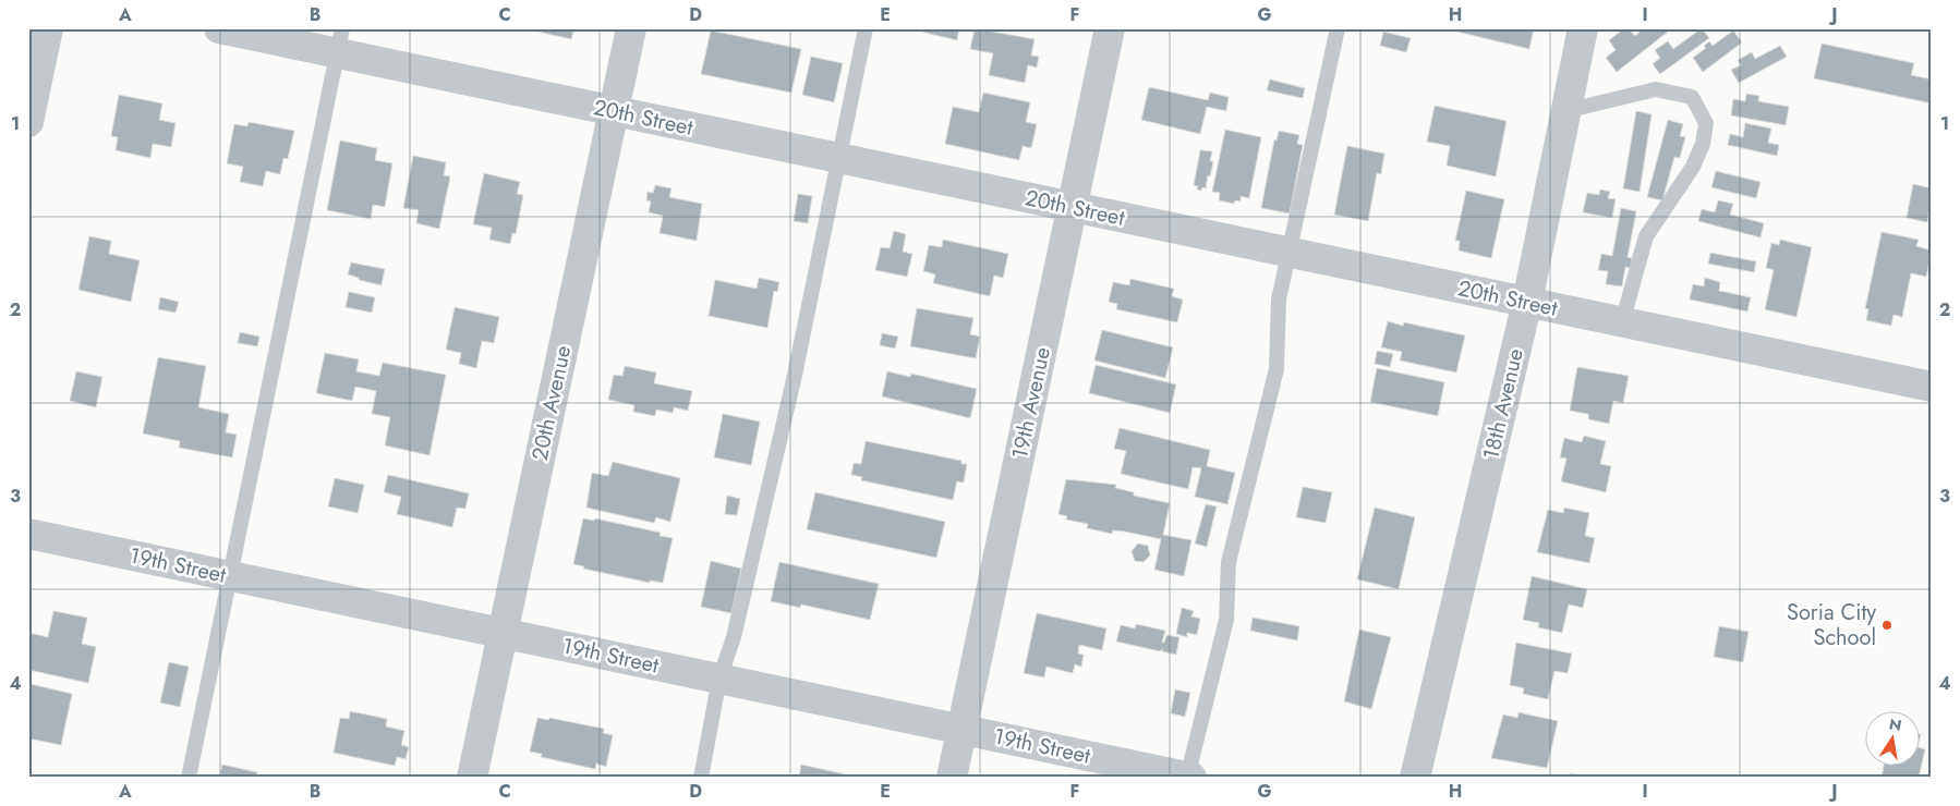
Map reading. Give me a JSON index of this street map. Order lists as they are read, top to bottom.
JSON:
{
  "streets": {
    "street": [
      "20th Street",
      "20th Avenue",
      "19th Avenue",
      "18th Avenue",
      "19th Street"
    ]
  },
  "crossings": [
    ["20th Street", "20th Avenue"],
    ["20th Street", "19th Avenue"],
    ["20th Street", "18th Avenue"],
    ["20th Avenue", "19th Street"],
    ["19th Avenue", "19th Street"]
  ],
  "places": ["Soria City School"],
  "north": "top",
  "grid": {
    "columns": [
      "A",
      "B",
      "C",
      "D",
      "E",
      "F",
      "G",
      "H",
      "I",
      "J"
    ],
    "rows": [
      "1",
      "2",
      "3",
      "4"
    ]
  }
}
